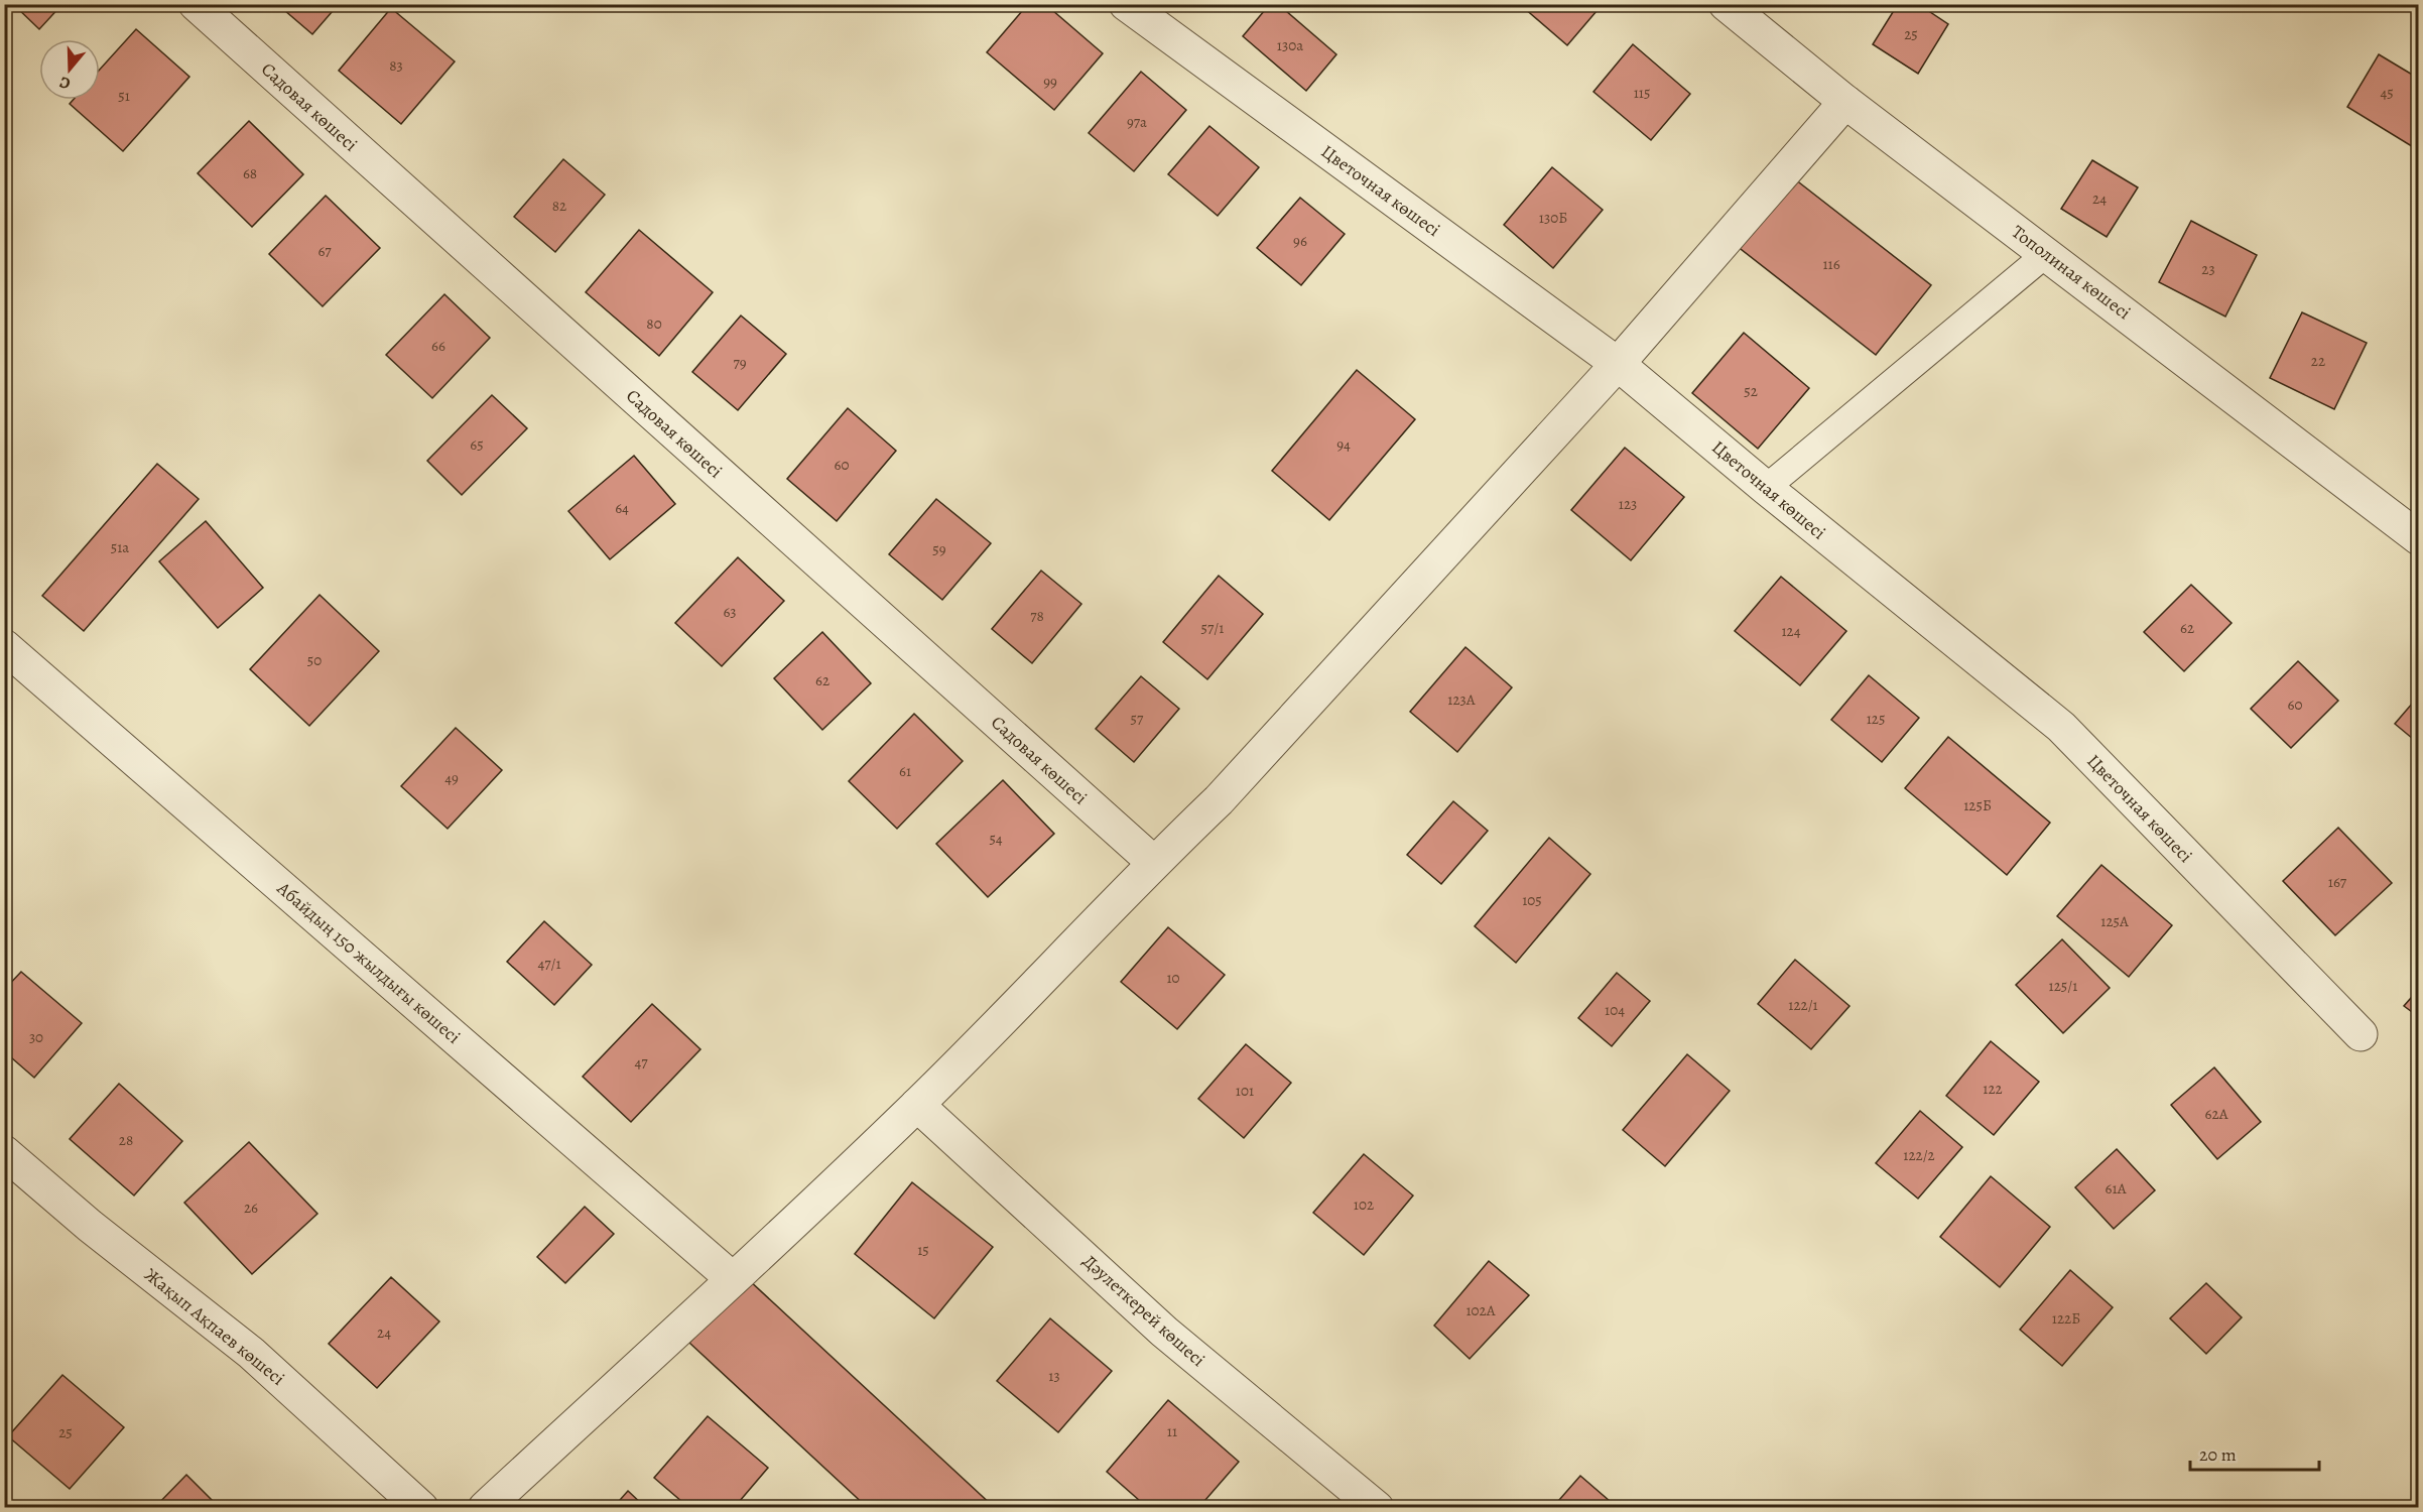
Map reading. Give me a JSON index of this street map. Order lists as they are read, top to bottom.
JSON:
{
  "streets": {
    "street": [
      "Садовая көшесі",
      "Цветочная көшесі",
      "Тополиная көшесі",
      "Абайдың 150 жылдығы көшесі",
      "Дәулеткерей көшесі",
      "Жақып Ақпаев көшесі"
    ]
  },
  "house_numbers": [
    "25",
    "130а",
    "83",
    "99",
    "115",
    "45",
    "51",
    "97а",
    "68",
    "24",
    "82",
    "130Б",
    "96",
    "67",
    "116",
    "23",
    "80",
    "66",
    "22",
    "79",
    "52",
    "65",
    "94",
    "60",
    "123",
    "64",
    "51а",
    "59",
    "63",
    "78",
    "57/1",
    "62",
    "124",
    "50",
    "62",
    "123А",
    "60",
    "57",
    "125",
    "61",
    "49",
    "125Б",
    "54",
    "167",
    "105",
    "125А",
    "47/1",
    "10",
    "125/1",
    "122/1",
    "104",
    "30",
    "47",
    "122",
    "101",
    "62А",
    "28",
    "122/2",
    "61А",
    "102",
    "26",
    "15",
    "102А",
    "122Б",
    "24",
    "13",
    "11",
    "25"
  ],
  "scale_bar": "20 m",
  "north": "bottom"
}
